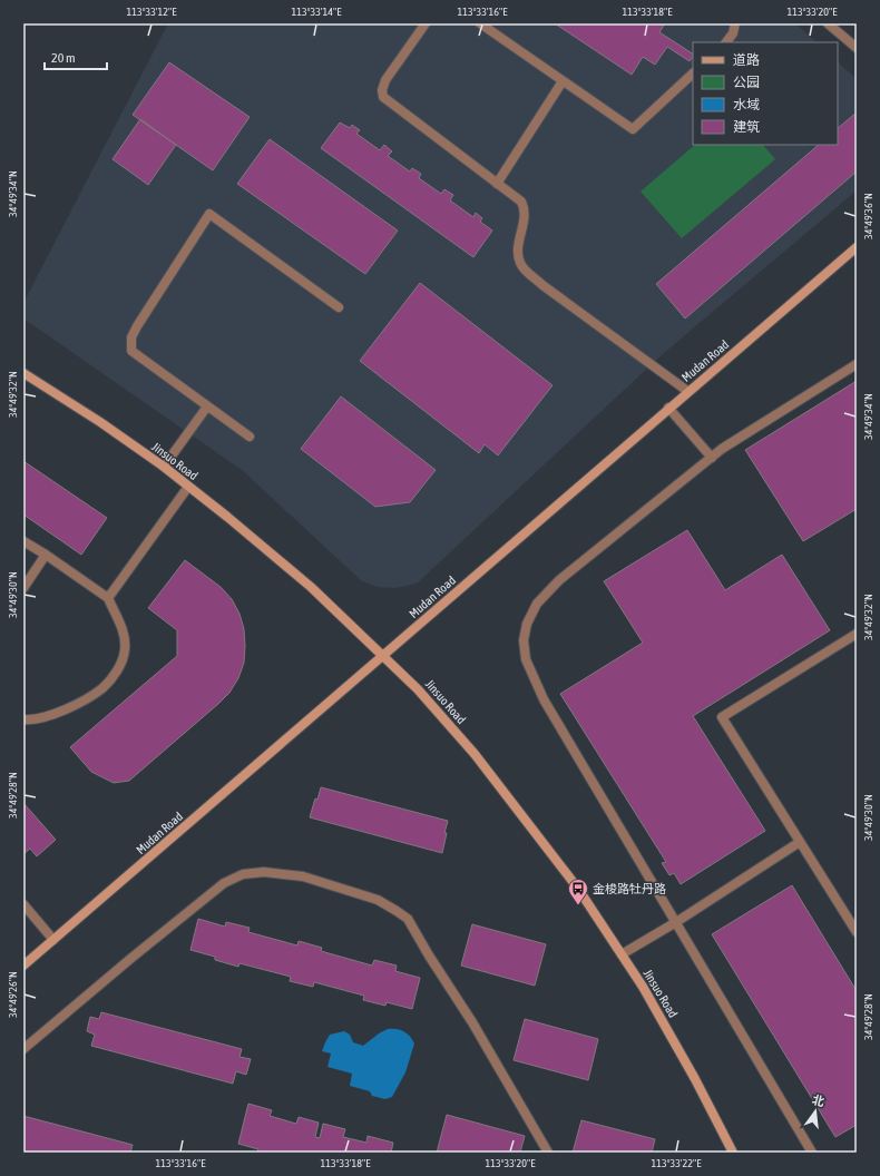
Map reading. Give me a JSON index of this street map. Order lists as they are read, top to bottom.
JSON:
{
  "streets": {
    "street": ["Mudan Road", "Jinsuo Road"]
  },
  "crossings": [
    ["Mudan Road", "Jinsuo Road"]
  ],
  "places": {
    "bus stop": ["金梭路牡丹路"]
  },
  "legend": [
    "道路",
    "公园",
    "水域",
    "建筑"
  ],
  "scale_bar": "20 m",
  "north": "top",
  "coordinates": [
    "113°33'12\"E",
    "113°33'14\"E",
    "113°33'16\"E",
    "113°33'18\"E",
    "113°33'20\"E",
    "34°49'34\"N",
    "34°49'36\"N",
    "34°49'32\"N",
    "34°49'30\"N",
    "34°49'28\"N",
    "34°49'26\"N",
    "113°33'22\"E"
  ]
}
